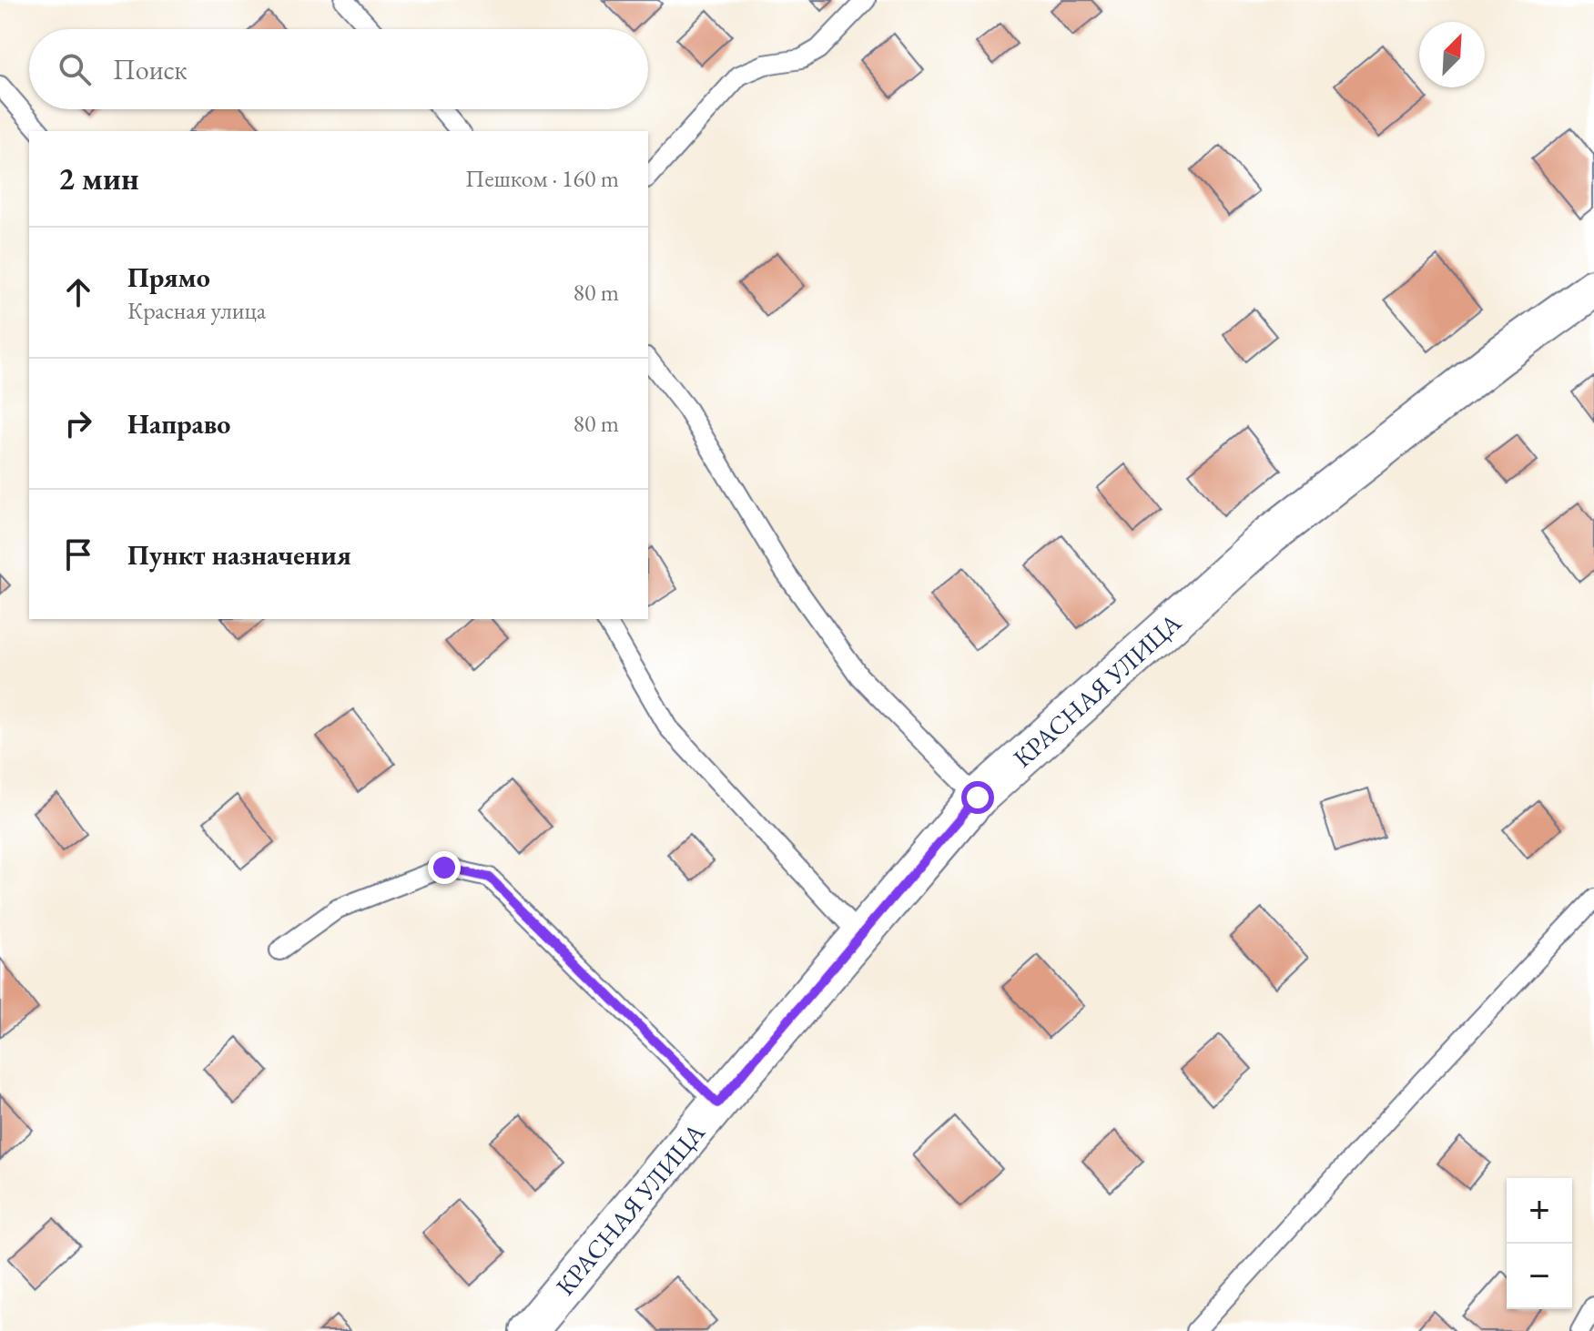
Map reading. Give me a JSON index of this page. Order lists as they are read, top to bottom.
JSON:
{
  "streets": {
    "street": ["КРАСНАЯ УЛИЦА"]
  },
  "north": "top right",
  "page": {
    "search": "Поиск",
    "heading": ["2 мин", "Пешком · 160 m"],
    "list": [
      ["Прямо", "Красная улица", "80 m"],
      ["Направо", "80 m"],
      "Пункт назначения"
    ],
    "map_buttons": ["+", "−"]
  }
}
